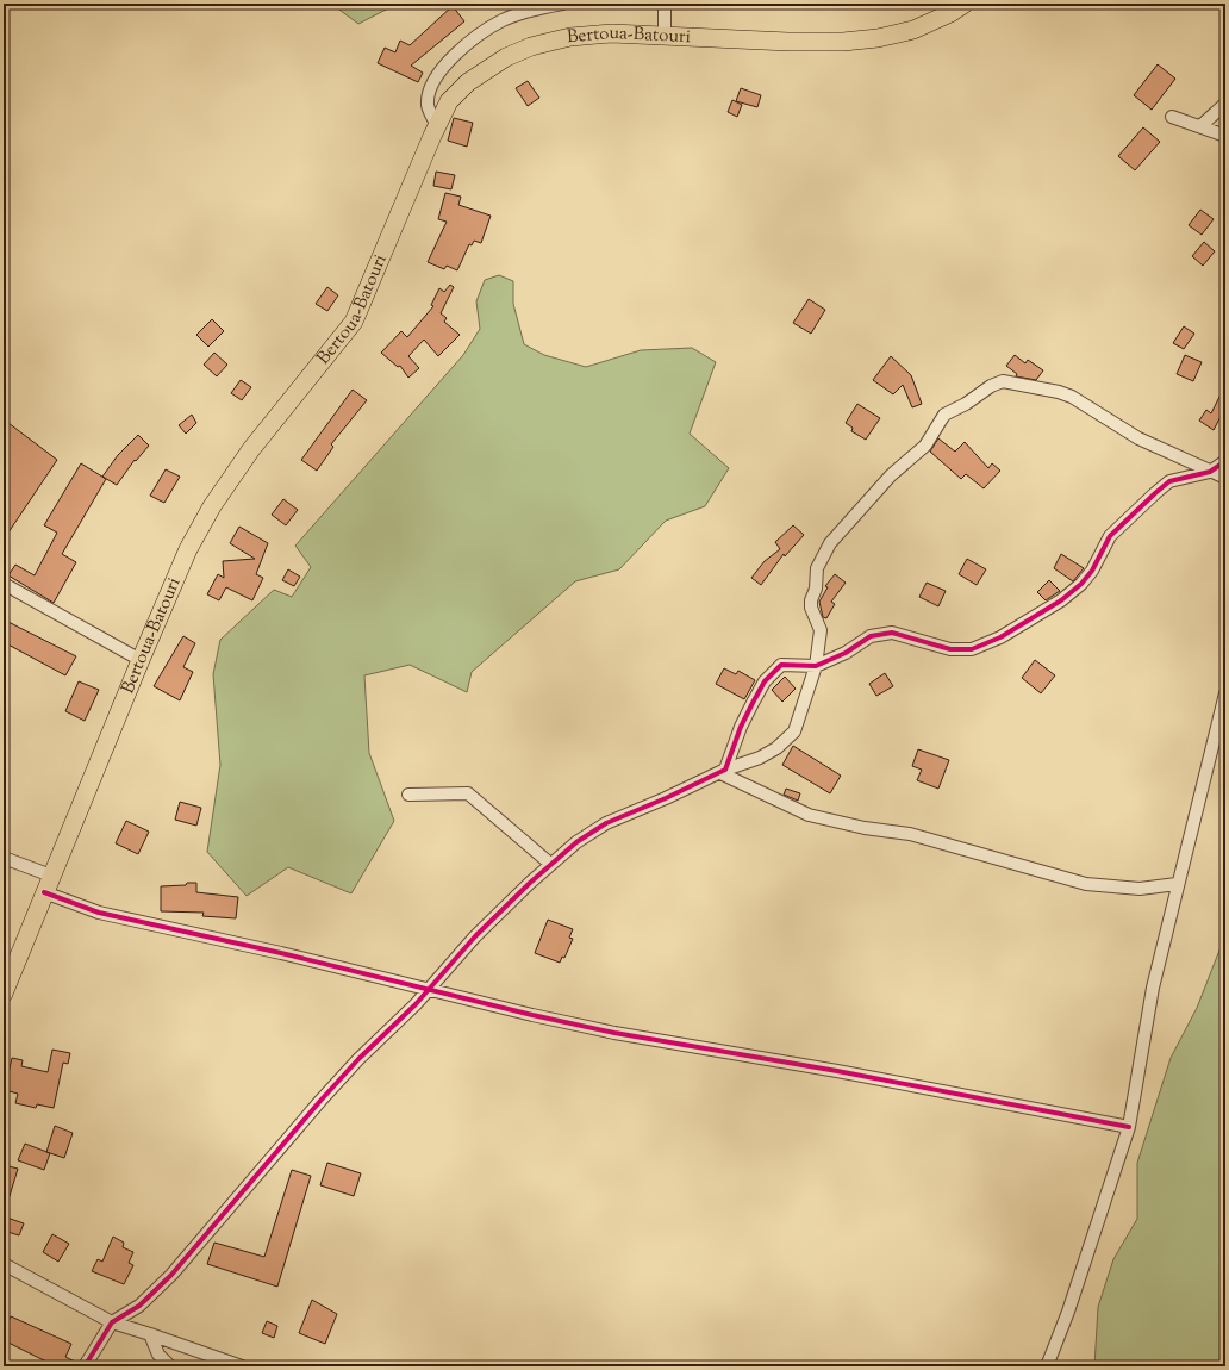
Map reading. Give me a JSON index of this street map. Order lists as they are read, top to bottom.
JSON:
{
  "streets": {
    "highway": ["Bertoua-Batouri"]
  }
}
